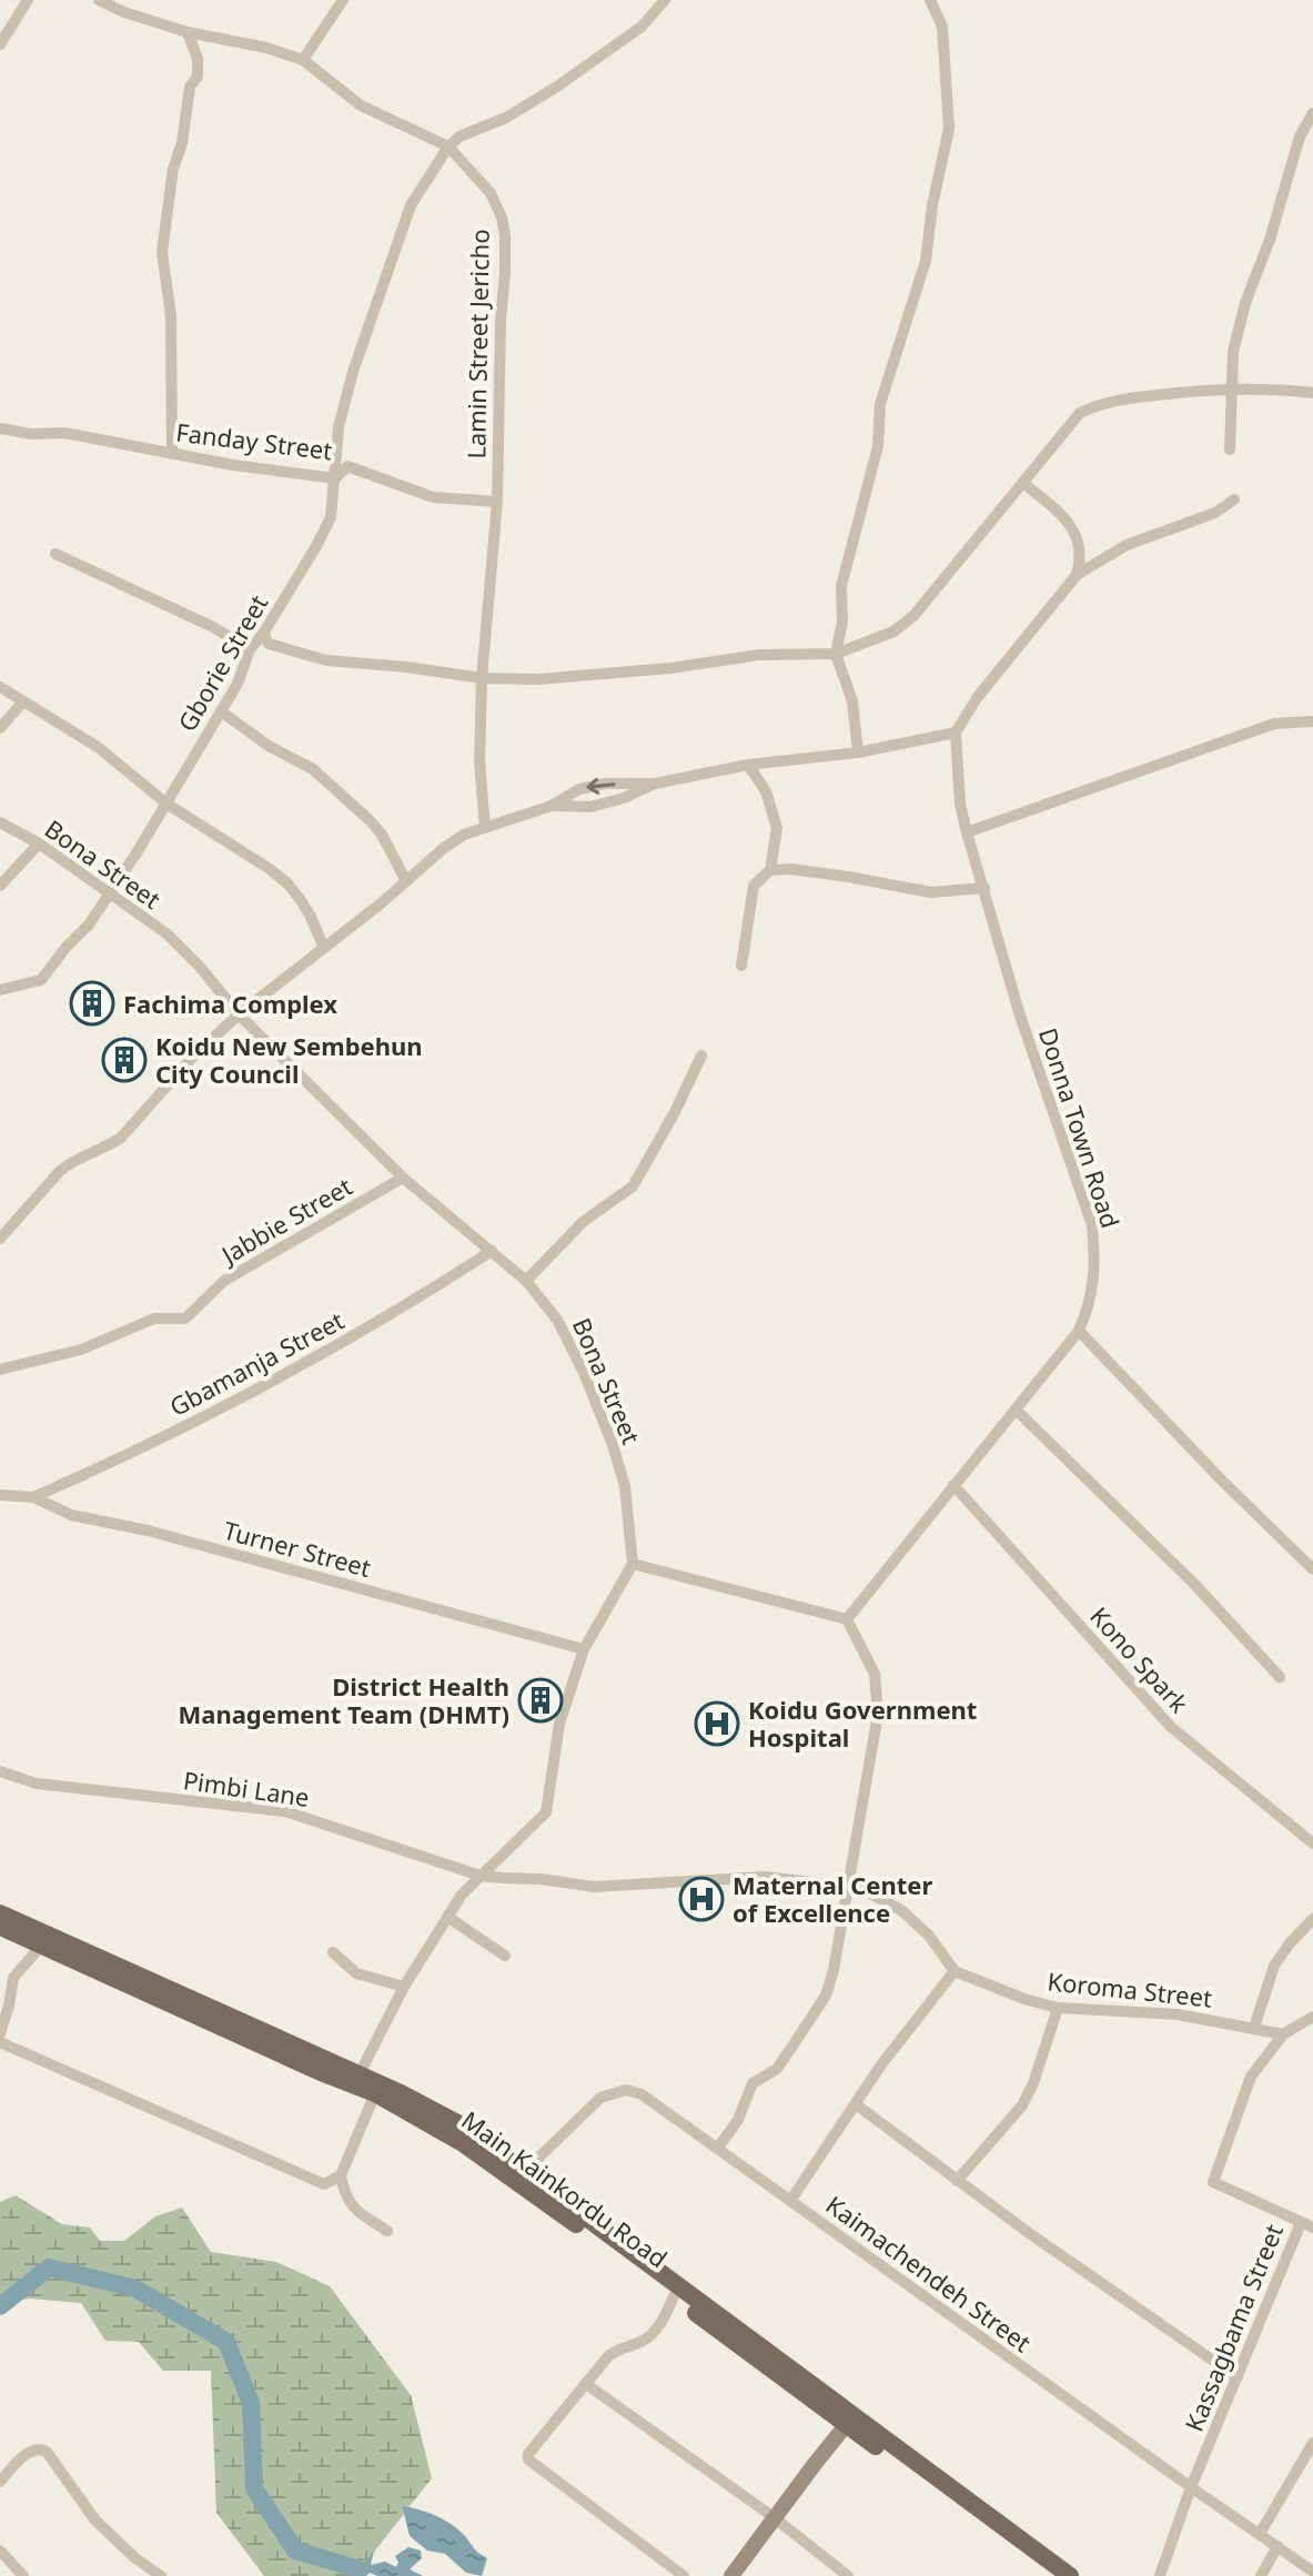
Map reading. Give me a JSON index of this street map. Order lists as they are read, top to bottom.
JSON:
{
  "streets": {
    "main road": ["Main Kainkordu Road"],
    "street": [
      "Lamin Street Jericho",
      "Fanday Street",
      "Gborie Street",
      "Bona Street",
      "Donna Town Road",
      "Jabbie Street",
      "Gbamanja Street",
      "Turner Street",
      "Kono Spark",
      "Pimbi Lane",
      "Koroma Street",
      "Kaimachendeh Street",
      "Kassagbama Street"
    ]
  },
  "crossings": [
    ["Lamin Street Jericho", "Fanday Street"],
    ["Lamin Street Jericho", "Gborie Street"],
    ["Fanday Street", "Gborie Street"],
    ["Gborie Street", "Bona Street"],
    ["Bona Street", "Jabbie Street"],
    ["Bona Street", "Gbamanja Street"],
    ["Donna Town Road", "Kono Spark"],
    ["Gbamanja Street", "Turner Street"],
    ["Koroma Street", "Kassagbama Street"],
    ["Main Kainkordu Road", "Kaimachendeh Street"],
    ["Kaimachendeh Street", "Kassagbama Street"]
  ],
  "places": {
    "building": ["Fachima Complex", "Koidu New Sembehun City Council", "District Health Management Team (DHMT)"],
    "hospital": ["Koidu Government Hospital", "Maternal Center of Excellence"]
  }
}
